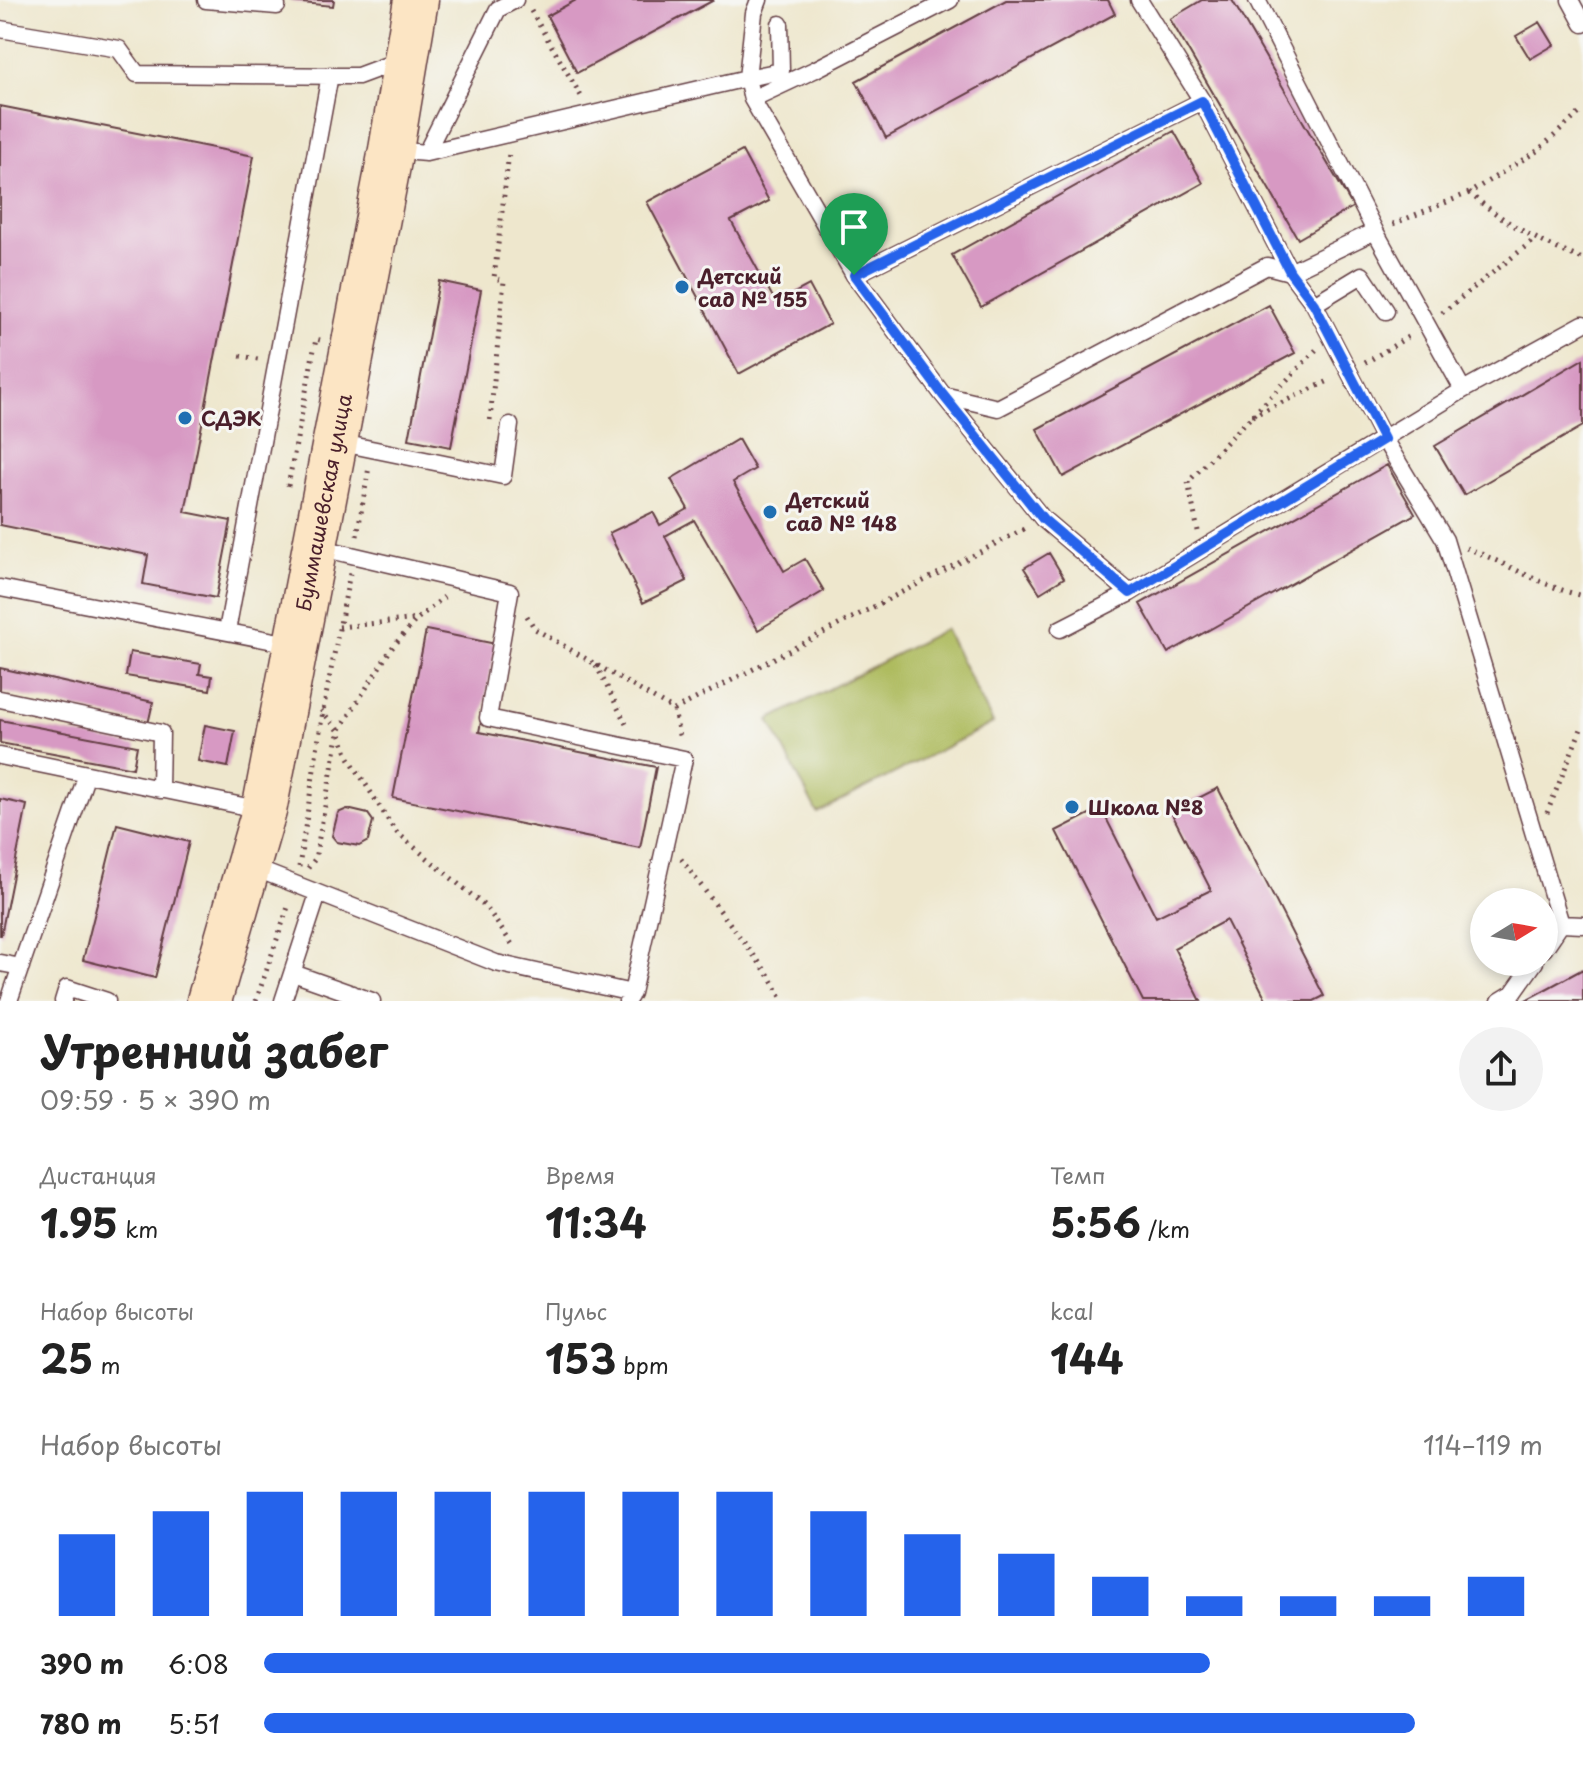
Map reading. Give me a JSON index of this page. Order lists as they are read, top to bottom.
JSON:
{
  "streets": {
    "street": ["Буммашевская улица"]
  },
  "places": [
    "Детский сад № 155",
    "СДЭК",
    "Детский сад № 148",
    "Школа №8"
  ],
  "north": "right",
  "page": {
    "heading": ["Утренний забег", "09:59 · 5 × 390 m"],
    "stats": [
      ["Дистанция", "1.95 km"],
      ["Время", "11:34"],
      ["Темп", "5:56 /km"],
      ["Набор высоты", "25 m"],
      ["Пульс", "153 bpm"],
      ["kcal", "144"]
    ],
    "chart": ["Набор высоты", "114–119 m"],
    "list": [
      {
        "name": "390 m",
        "note": "6:08"
      },
      {
        "name": "780 m",
        "note": "5:51"
      }
    ]
  }
}
